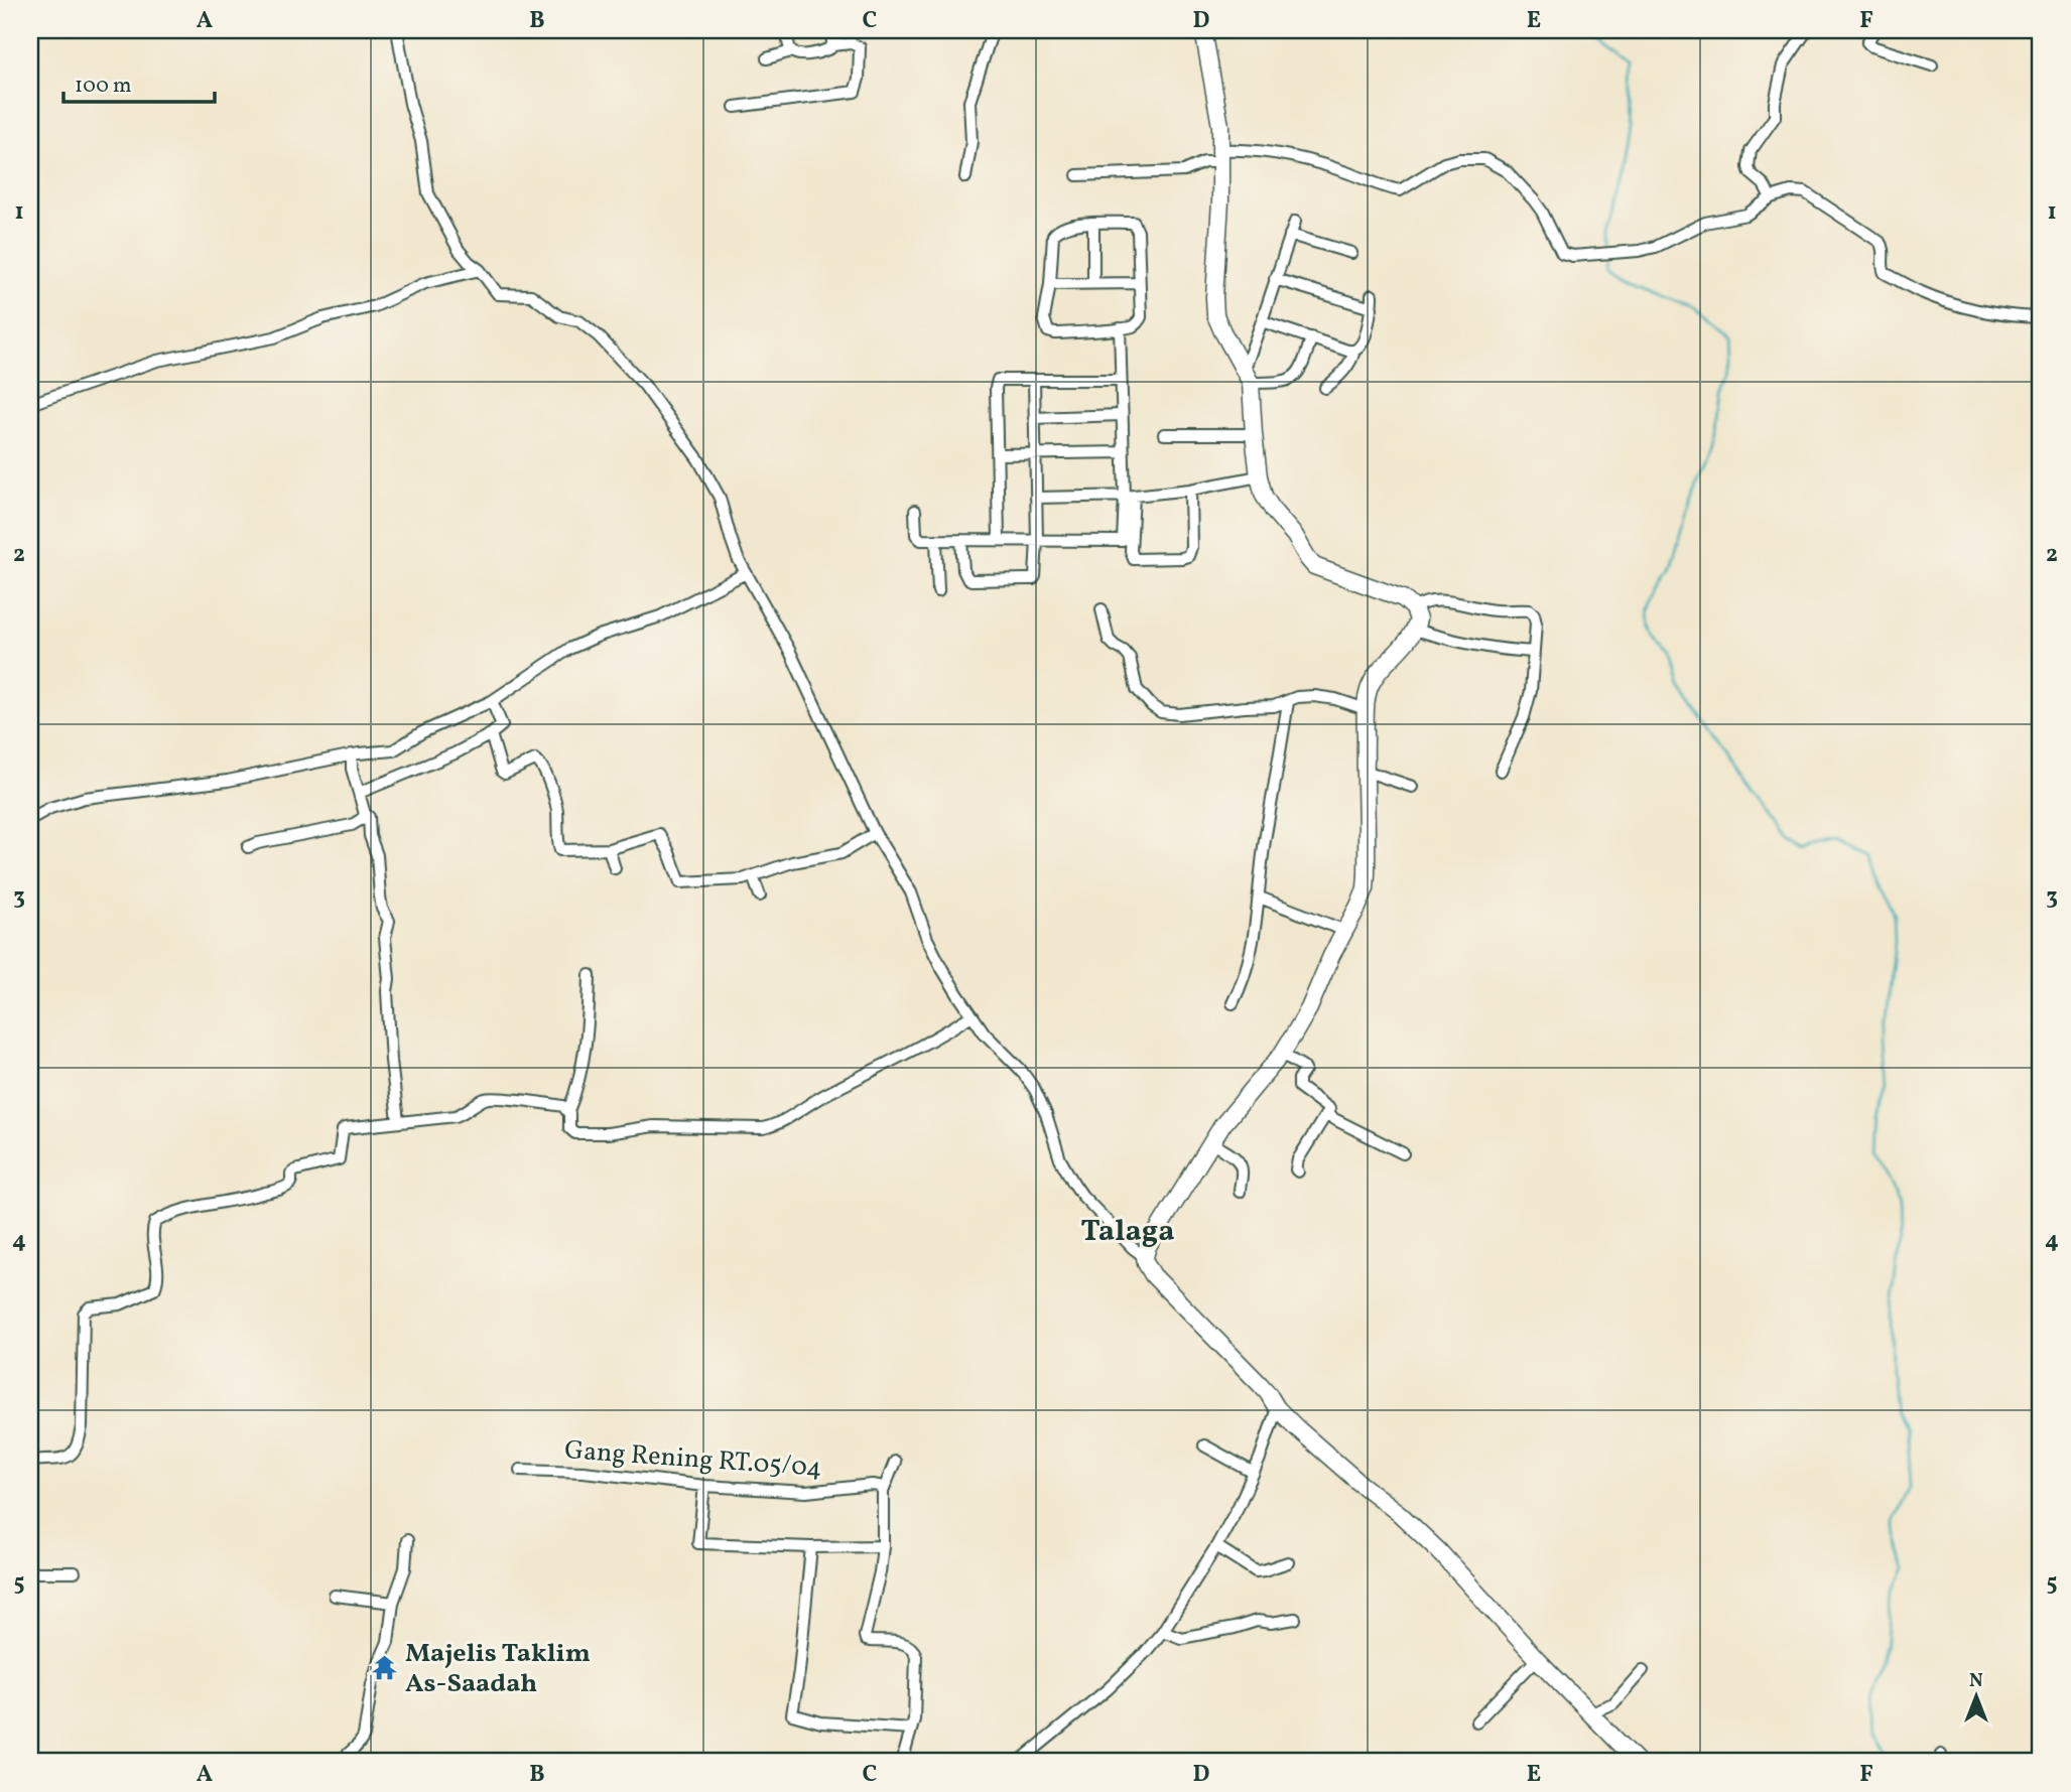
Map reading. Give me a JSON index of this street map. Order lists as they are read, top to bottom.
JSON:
{
  "streets": {
    "street": ["Gang Rening RT.05/04"]
  },
  "districts": ["Talaga"],
  "places": {
    "temple": ["Majelis Taklim As-Saadah"]
  },
  "scale_bar": "100 m",
  "north": "top",
  "grid": {
    "columns": [
      "A",
      "B",
      "C",
      "D",
      "E",
      "F"
    ],
    "rows": [
      "1",
      "2",
      "3",
      "4",
      "5"
    ]
  }
}
